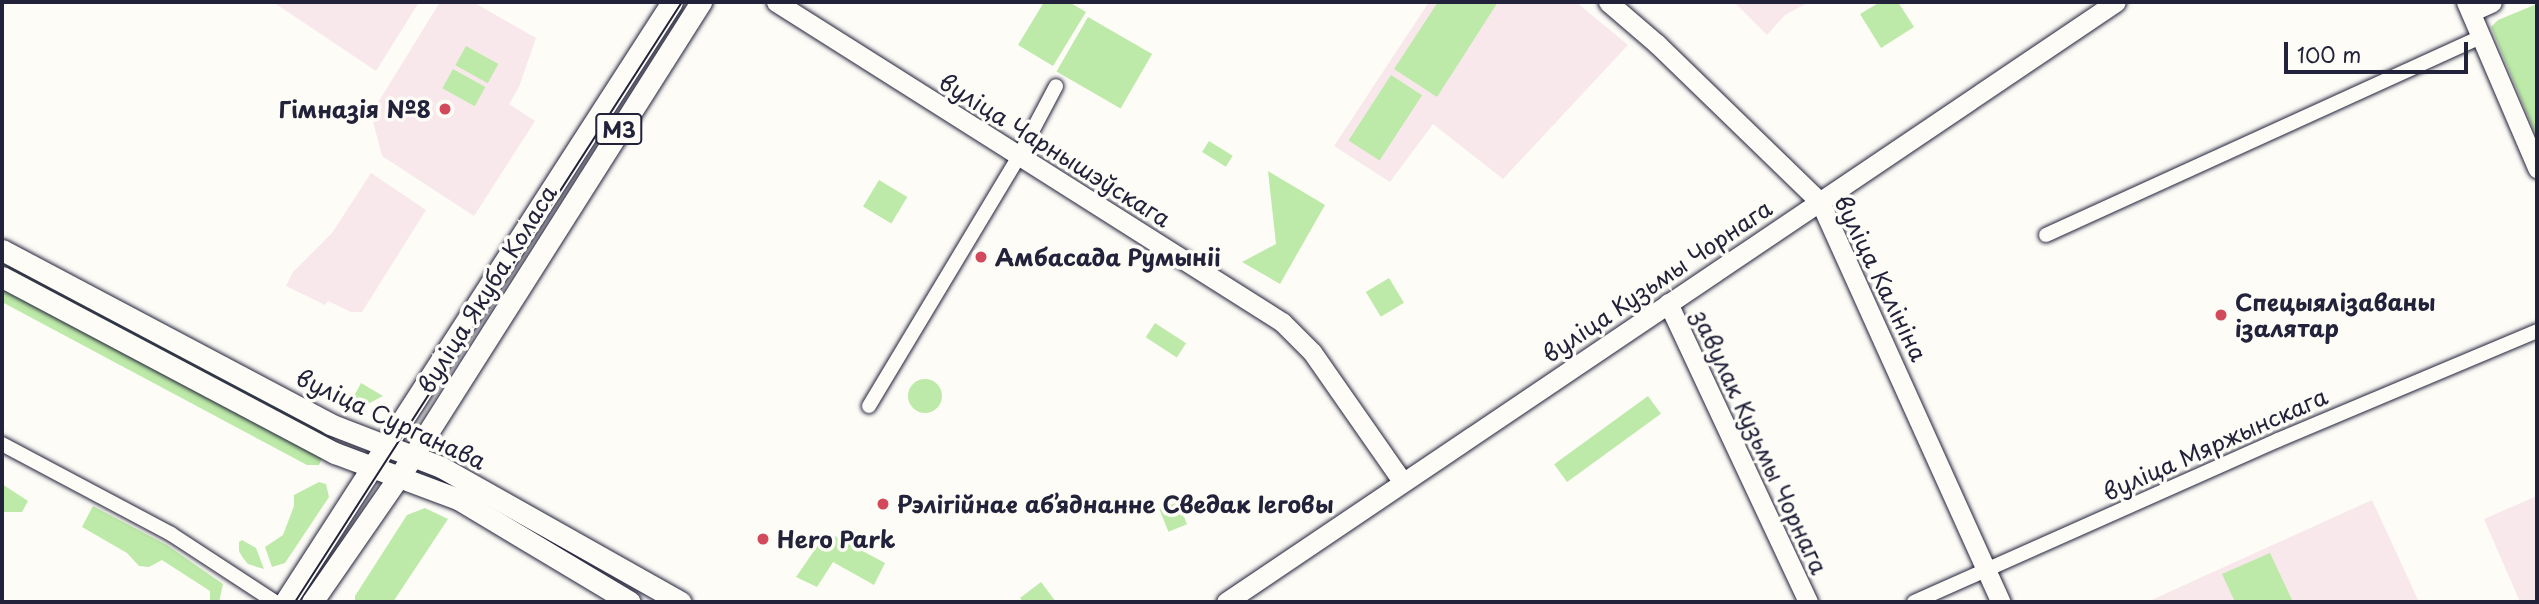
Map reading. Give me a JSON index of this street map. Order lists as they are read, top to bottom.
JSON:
{
  "streets": {
    "main road": [
      "М3",
      "вуліца Чарнышэўскага",
      "вуліца Калініна",
      "вуліца Кузьмы Чорнага",
      "вуліца Якуба Коласа",
      "вуліца Сурганава",
      "завулак Кузьмы Чорнага"
    ],
    "street": ["вуліца Мяржынскага"]
  },
  "crossings": [
    ["вуліца Чарнышэўскага", "вуліца Кузьмы Чорнага"],
    ["вуліца Калініна", "вуліца Кузьмы Чорнага"],
    ["вуліца Калініна", "вуліца Мяржынскага"],
    ["вуліца Кузьмы Чорнага", "завулак Кузьмы Чорнага"],
    ["вуліца Якуба Коласа", "вуліца Сурганава"]
  ],
  "places": [
    "Гімназія №8",
    "Амбасада Румыніі",
    "Спецыялізаваны ізалятар",
    "Рэлігійнае абʼяднанне Сведак Іеговы",
    "Hero Park"
  ],
  "scale_bar": "100 m"
}
